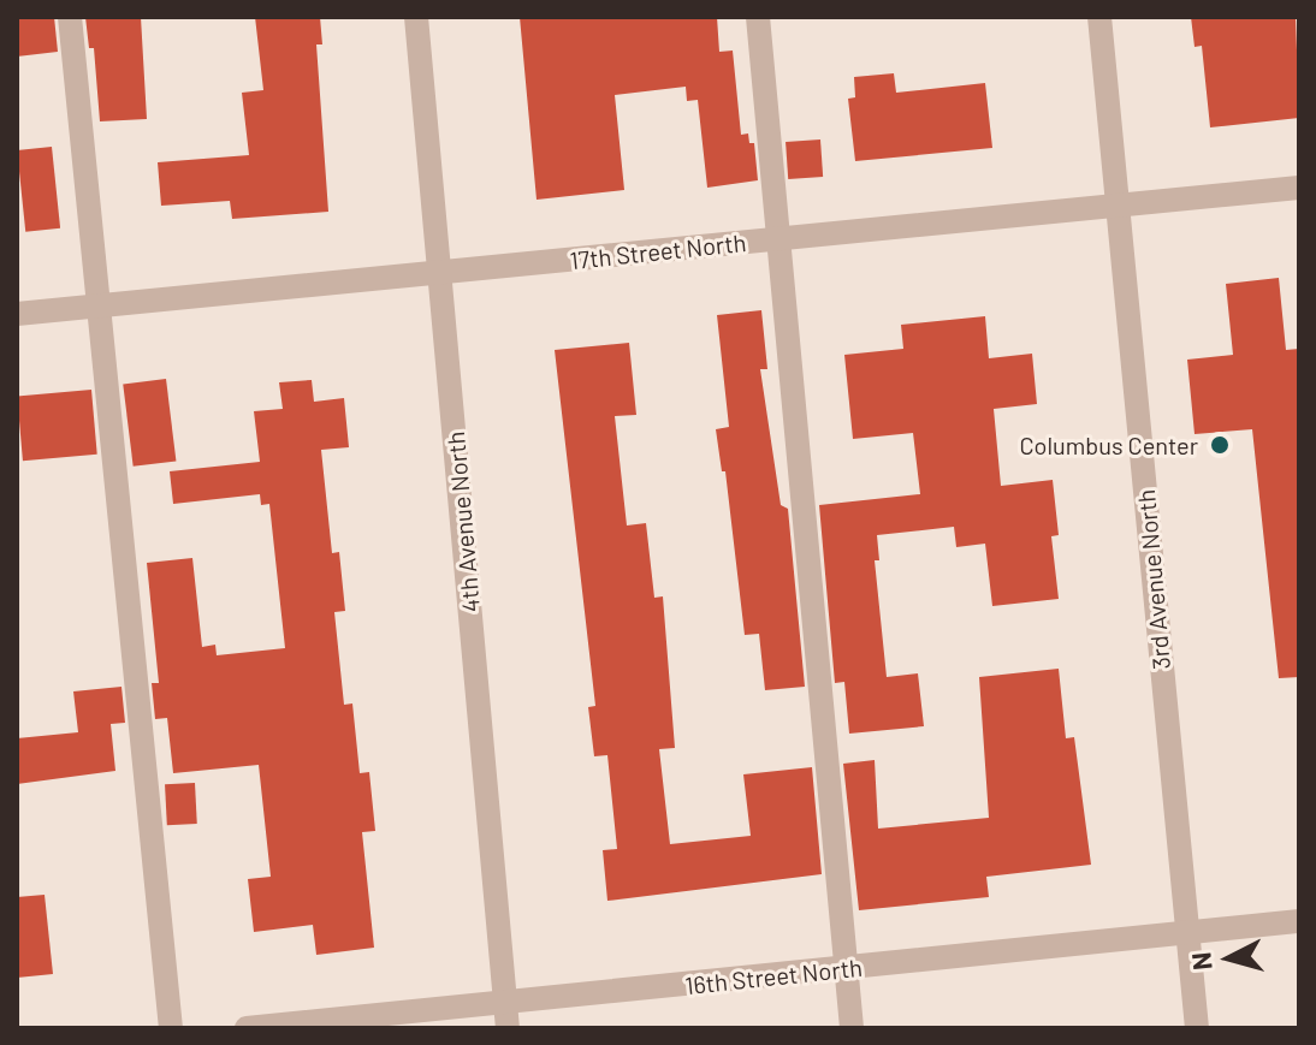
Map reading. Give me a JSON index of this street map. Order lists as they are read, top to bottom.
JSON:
{
  "streets": {
    "street": [
      "17th Street North",
      "4th Avenue North",
      "3rd Avenue North",
      "16th Street North"
    ]
  },
  "crossings": [
    ["17th Street North", "4th Avenue North"],
    ["17th Street North", "3rd Avenue North"],
    ["4th Avenue North", "16th Street North"],
    ["3rd Avenue North", "16th Street North"]
  ],
  "places": ["Columbus Center"],
  "north": "left"
}
